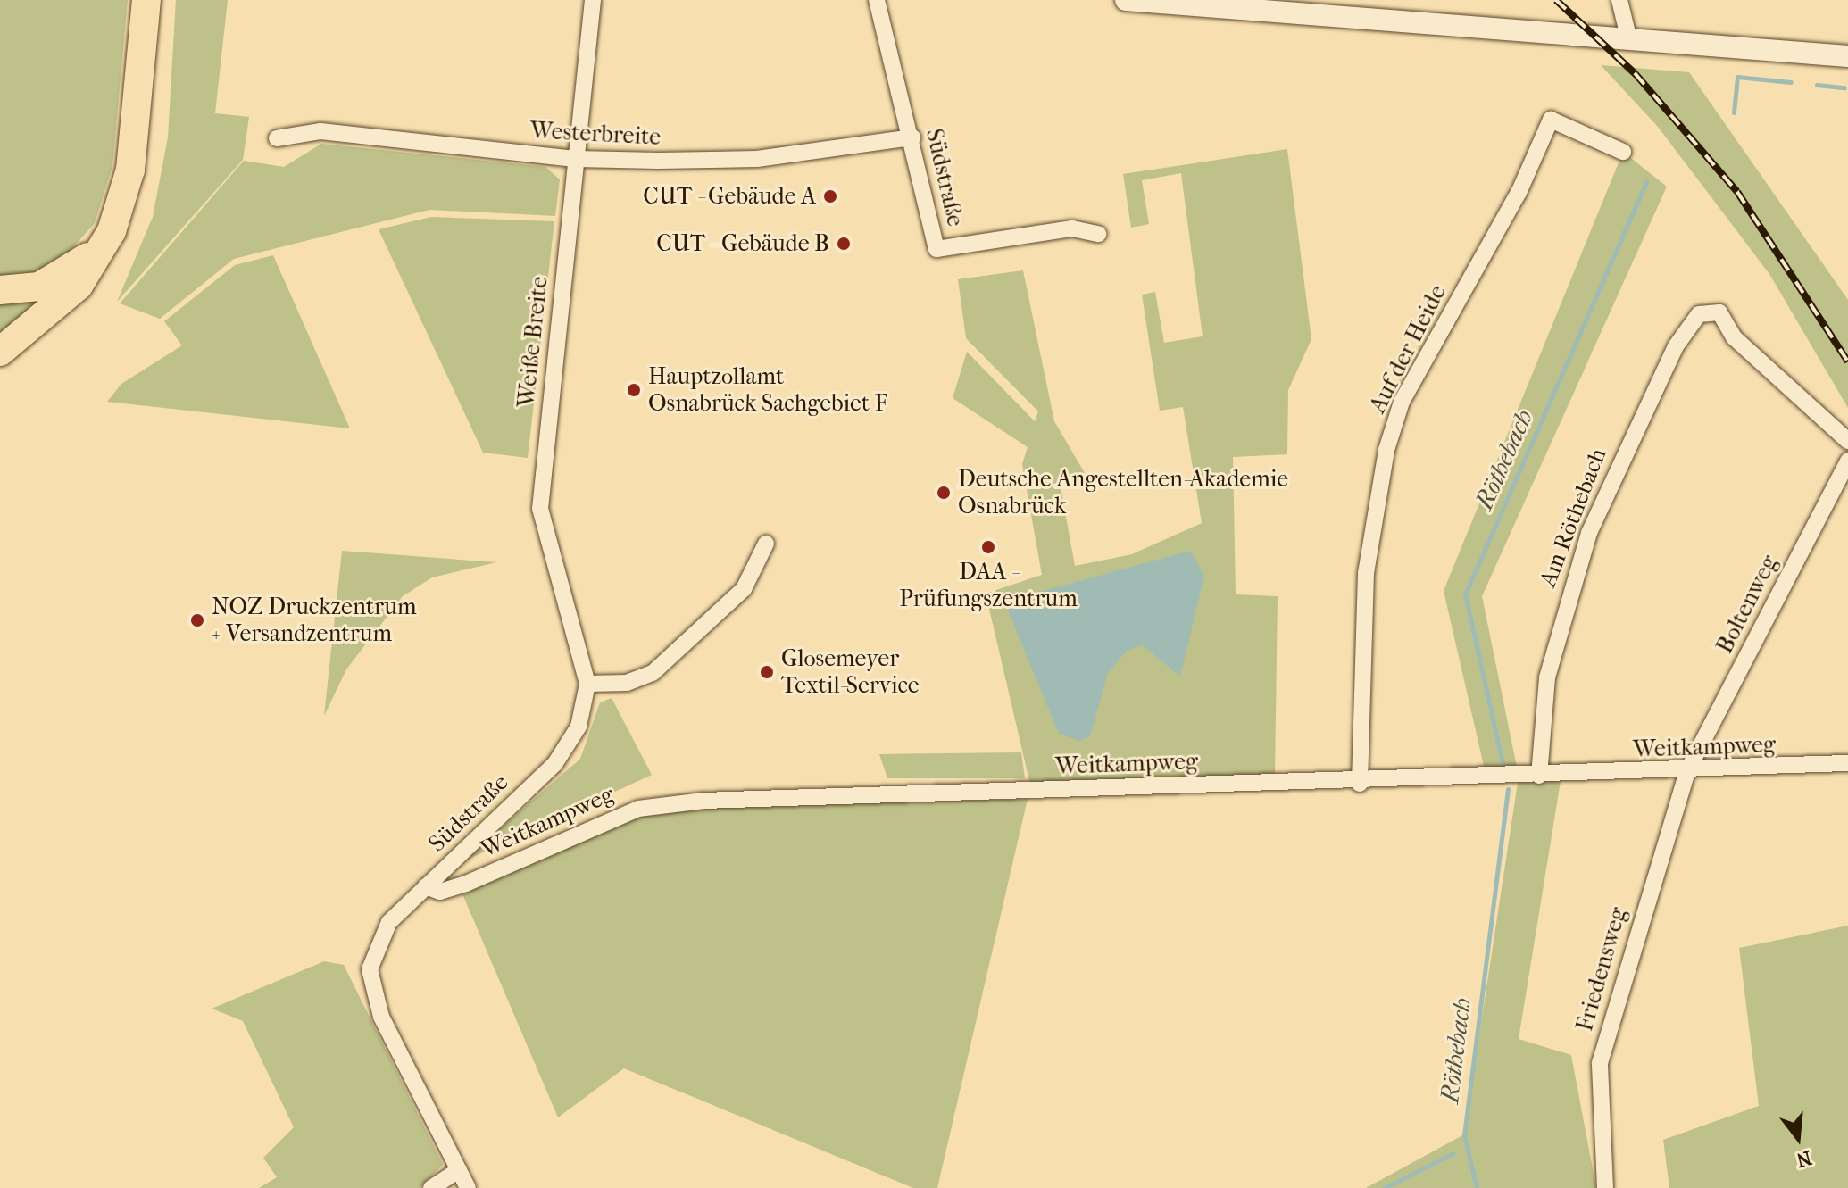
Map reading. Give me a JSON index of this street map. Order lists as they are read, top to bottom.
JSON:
{
  "streets": {
    "street": [
      "Westerbreite",
      "Südstraße",
      "Weiße Breite",
      "Auf der Heide",
      "Am Röthebach",
      "Boltenweg",
      "Weitkampweg",
      "Friedensweg"
    ]
  },
  "crossings": [
    ["Westerbreite", "Südstraße"],
    ["Westerbreite", "Weiße Breite"],
    ["Südstraße", "Weiße Breite"],
    ["Südstraße", "Weitkampweg"],
    ["Auf der Heide", "Weitkampweg"],
    ["Am Röthebach", "Weitkampweg"],
    ["Boltenweg", "Weitkampweg"],
    ["Boltenweg", "Friedensweg"],
    ["Weitkampweg", "Friedensweg"]
  ],
  "water": ["Röthebach"],
  "places": [
    "CUT - Gebäude A",
    "CUT - Gebäude B",
    "Hauptzollamt Osnabrück Sachgebiet F",
    "Deutsche Angestellten-Akademie Osnabrück",
    "DAA - Prüfungszentrum",
    "NOZ Druckzentrum + Versandzentrum",
    "Glosemeyer Textil-Service"
  ],
  "north": "bottom"
}
